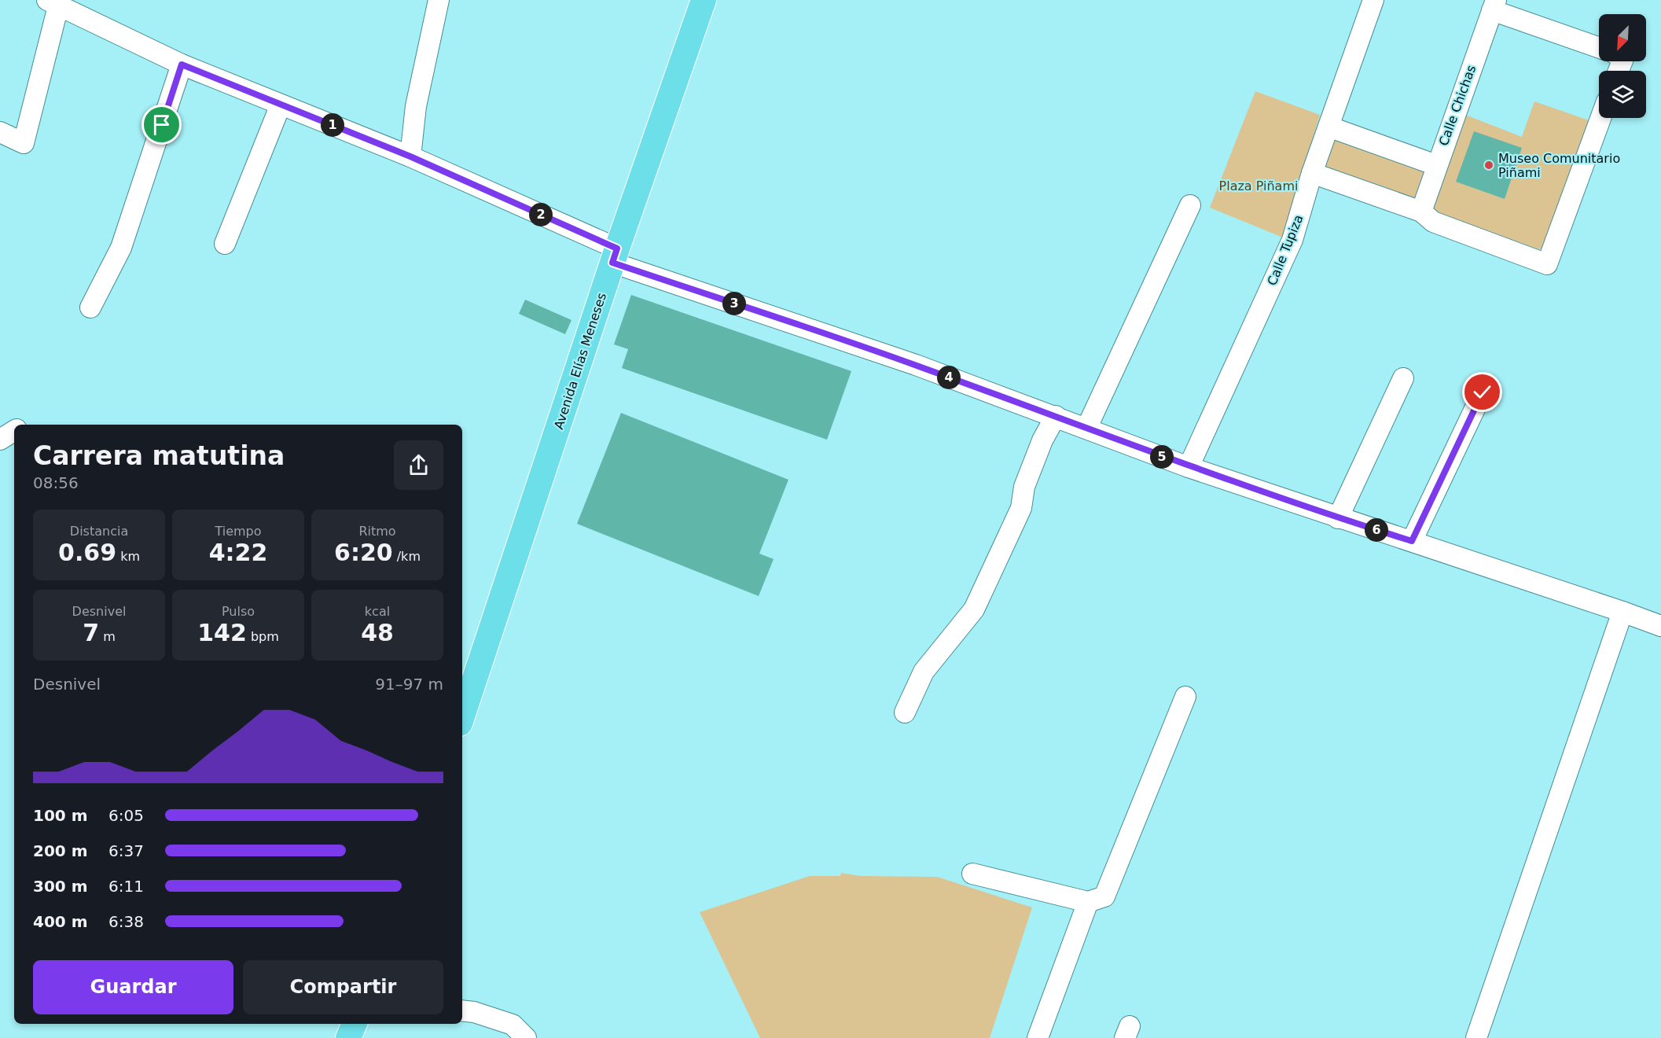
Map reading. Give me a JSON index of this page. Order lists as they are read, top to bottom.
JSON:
{
  "streets": {
    "main road": ["Avenida Elías Meneses"],
    "street": ["Calle Chichas", "Calle Tupiza"]
  },
  "parks": ["Plaza Piñami"],
  "places": ["Museo Comunitario Piñami"],
  "north": "bottom left",
  "page": {
    "pins": [
      "1",
      "2",
      "3",
      "4",
      "5",
      "6"
    ],
    "heading": ["Carrera matutina", "08:56"],
    "stats": [
      ["Distancia", "0.69 km"],
      ["Tiempo", "4:22"],
      ["Ritmo", "6:20 /km"],
      ["Desnivel", "7 m"],
      ["Pulso", "142 bpm"],
      ["kcal", "48"]
    ],
    "chart": ["Desnivel", "91–97 m"],
    "list": [
      {
        "name": "100 m",
        "note": "6:05"
      },
      {
        "name": "200 m",
        "note": "6:37"
      },
      {
        "name": "300 m",
        "note": "6:11"
      },
      {
        "name": "400 m",
        "note": "6:38"
      }
    ],
    "buttons": ["Guardar", "Compartir"]
  }
}
